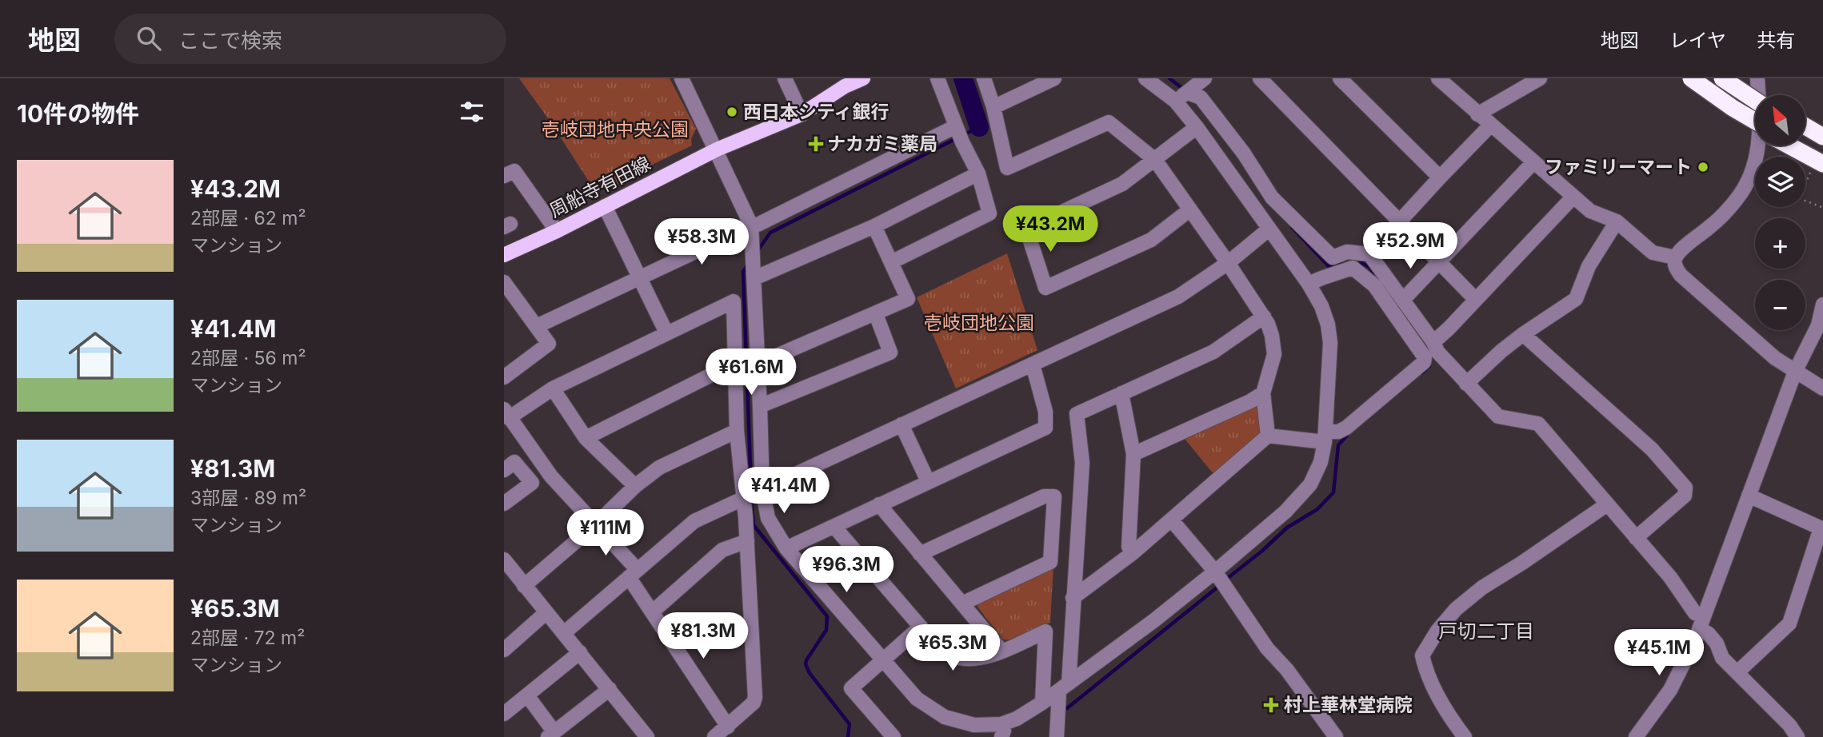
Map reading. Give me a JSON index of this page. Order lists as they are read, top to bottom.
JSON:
{
  "streets": {
    "main road": ["周船寺有田線"]
  },
  "districts": ["戸切二丁目"],
  "parks": ["壱岐団地中央公園", "壱岐団地公園"],
  "places": {
    "other": ["西日本シティ銀行", "ファミリーマート"],
    "health": ["ナカガミ薬局", "村上華林堂病院"]
  },
  "north": "top left",
  "page": {
    "header": "地図",
    "search": "ここで検索",
    "nav": ["地図", "レイヤ", "共有"],
    "heading": "10件の物件",
    "map_buttons": ["+", "−"],
    "list": [
      {
        "name": "¥43.2M",
        "note": "2部屋 · 62 m² · マンション"
      },
      {
        "name": "¥41.4M",
        "note": "2部屋 · 56 m² · マンション"
      },
      {
        "name": "¥81.3M",
        "note": "3部屋 · 89 m² · マンション"
      },
      {
        "name": "¥65.3M",
        "note": "2部屋 · 72 m² · マンション"
      }
    ],
    "price": [
      "¥43.2M",
      "¥58.3M",
      "¥52.9M",
      "¥61.6M",
      "¥41.4M",
      "¥111M",
      "¥96.3M",
      "¥81.3M",
      "¥65.3M",
      "¥45.1M"
    ]
  }
}
